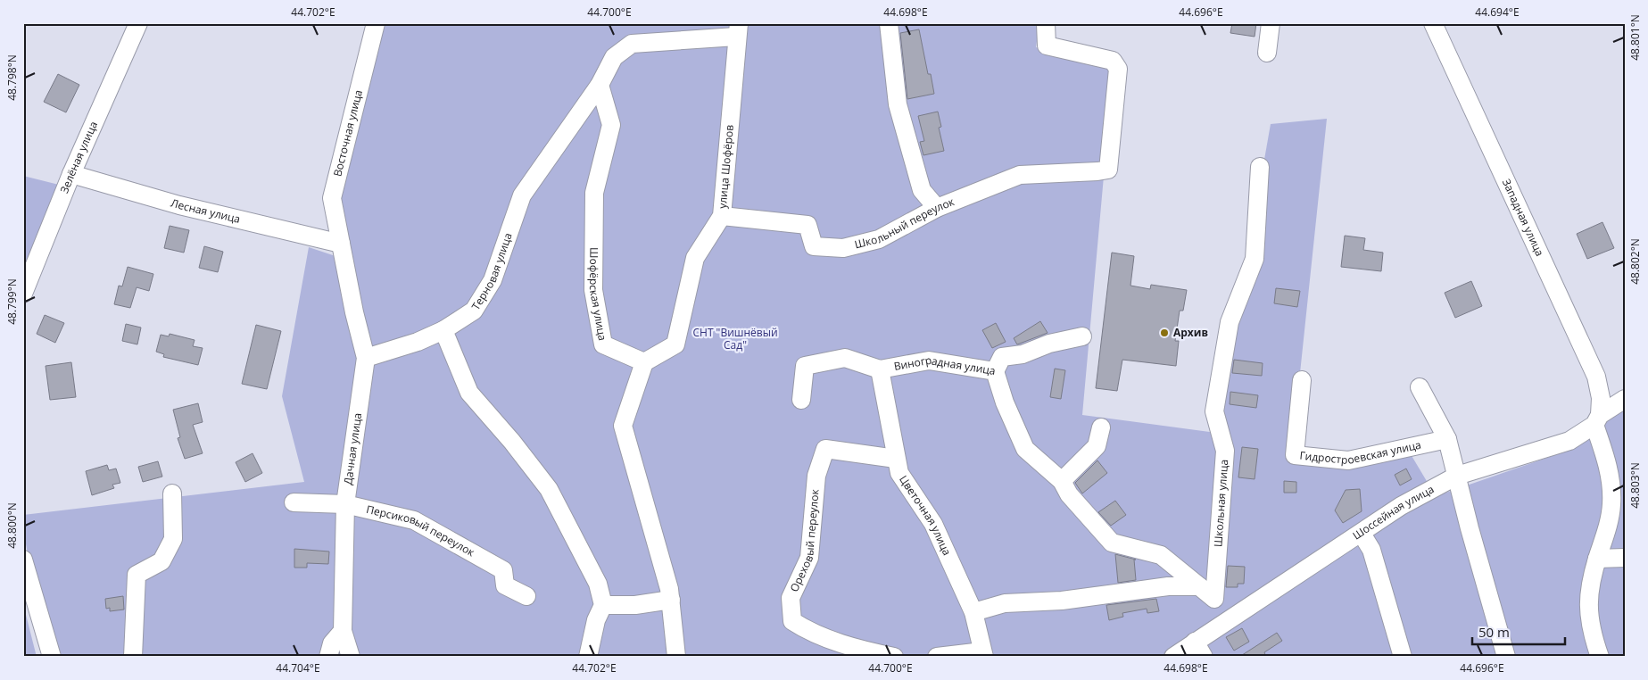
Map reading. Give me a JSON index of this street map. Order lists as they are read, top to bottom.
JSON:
{
  "streets": {
    "street": [
      "Восточная улица",
      "Зелёная улица",
      "улица Шофёров",
      "Лесная улица",
      "Западная улица",
      "Школьный переулок",
      "Терновая улица",
      "Шофёрская улица",
      "Виноградная улица",
      "Гидростроевская улица",
      "Дачная улица",
      "Школьная улица",
      "Шоссейная улица",
      "Цветочная улица",
      "Персиковый переулок",
      "Ореховый переулок"
    ]
  },
  "crossings": [
    ["Восточная улица", "Лесная улица"],
    ["Восточная улица", "Дачная улица"],
    ["Зелёная улица", "Лесная улица"],
    ["улица Шофёров", "Школьный переулок"],
    ["улица Шофёров", "Терновая улица"],
    ["улица Шофёров", "Шофёрская улица"],
    ["Лесная улица", "Дачная улица"],
    ["Западная улица", "Шоссейная улица"],
    ["Терновая улица", "Шофёрская улица"],
    ["Терновая улица", "Дачная улица"],
    ["Виноградная улица", "Цветочная улица"],
    ["Дачная улица", "Персиковый переулок"],
    ["Цветочная улица", "Ореховый переулок"]
  ],
  "parks": ["СНТ \"Вишнёвый Сад\""],
  "places": ["Архив"],
  "scale_bar": "50 m",
  "coordinates": [
    "44.702°E",
    "44.700°E",
    "44.698°E",
    "44.696°E",
    "44.694°E",
    "48.801°N",
    "48.798°N",
    "48.802°N",
    "48.799°N",
    "48.803°N",
    "48.800°N",
    "44.704°E"
  ]
}
